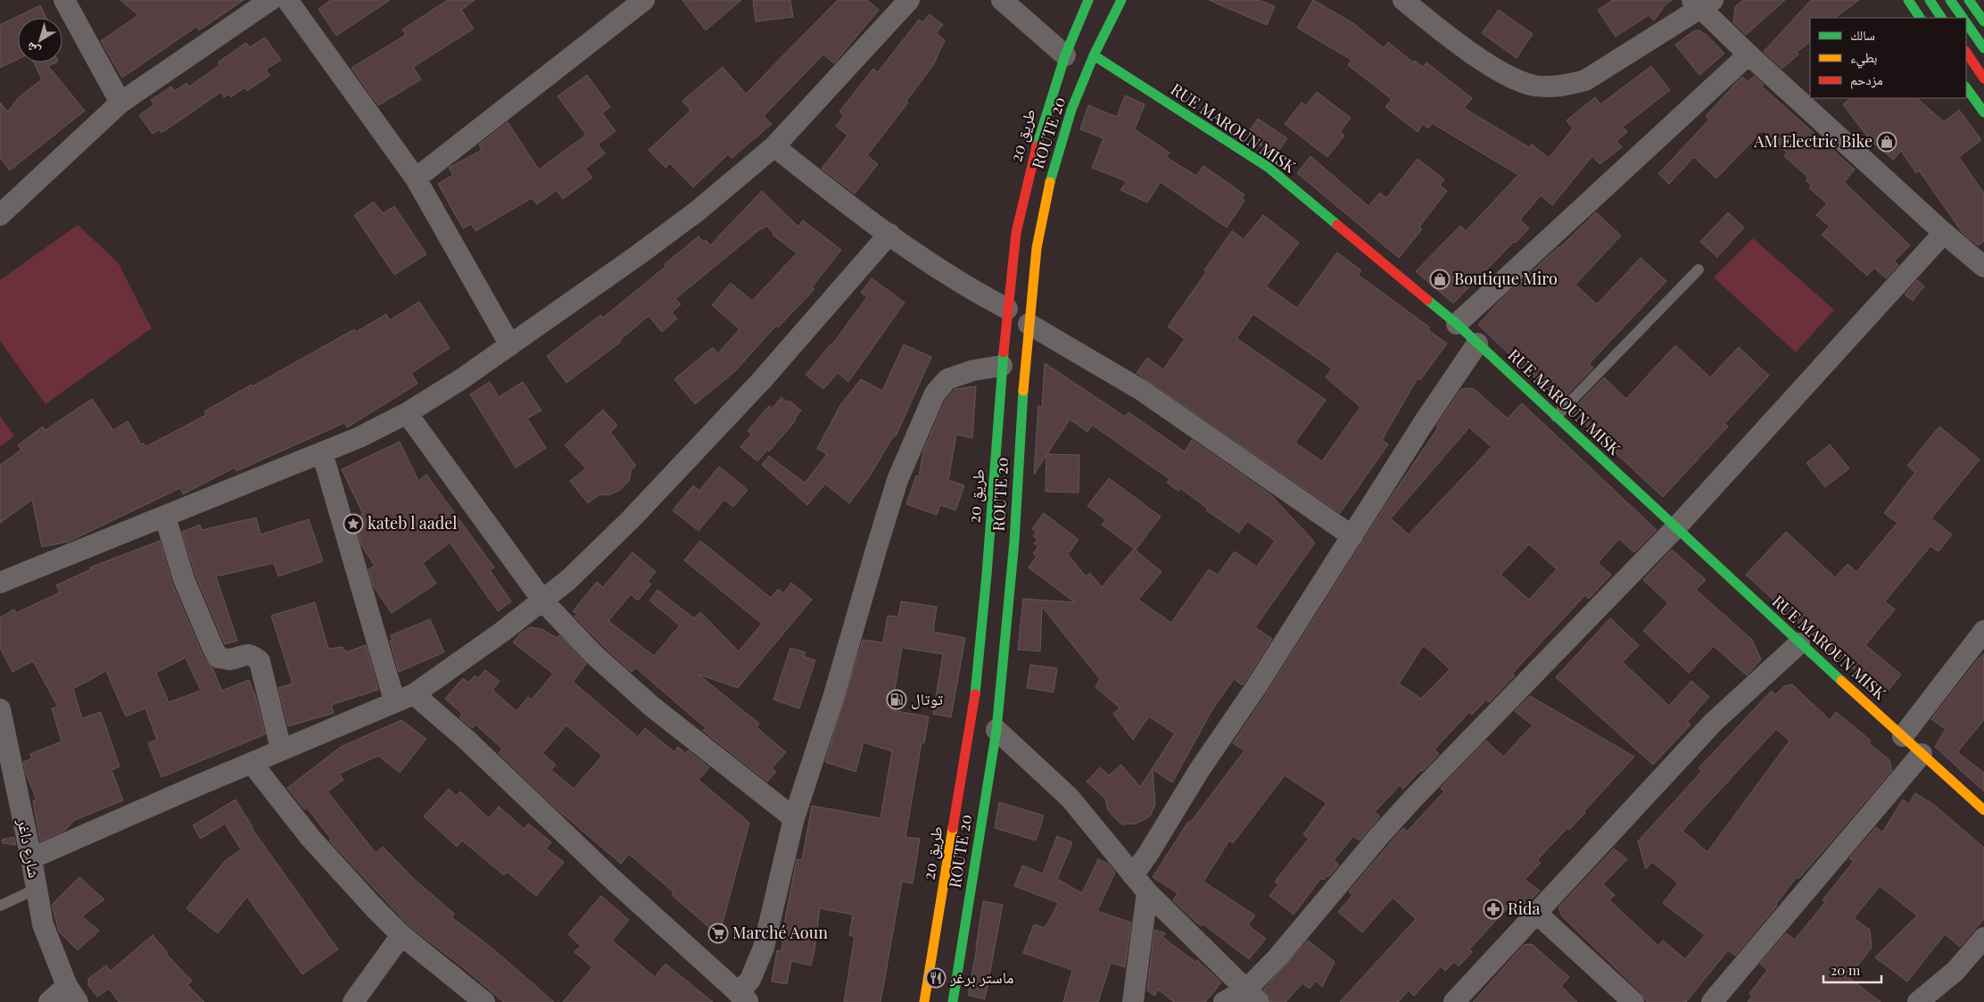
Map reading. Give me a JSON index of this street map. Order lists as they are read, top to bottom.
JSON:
{
  "streets": {
    "main road": ["RUE MAROUN MISK", "ROUTE 20", "طريق 20"],
    "street": ["شارع داغر"]
  },
  "crossings": [
    ["RUE MAROUN MISK", "ROUTE 20"]
  ],
  "places": {
    "shop": ["AM Electric Bike", "Boutique Miro"],
    "place": ["kateb l aadel"],
    "fuel station": ["توتال"],
    "pharmacy": ["Rida"],
    "supermarket": ["Marché Aoun"],
    "restaurant": ["ماستر برغر"]
  },
  "legend": ["سالك", "بطيء", "مزدحم"],
  "scale_bar": "20 m",
  "north": "bottom left"
}
